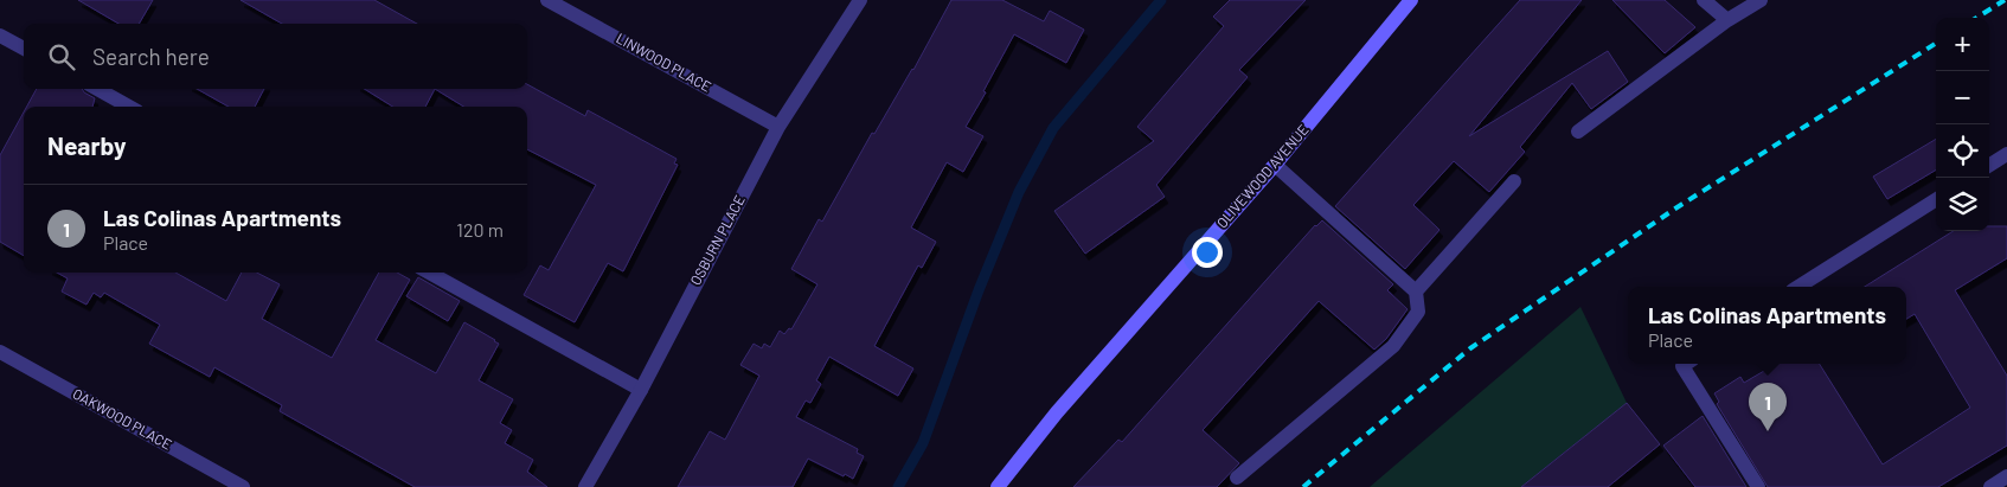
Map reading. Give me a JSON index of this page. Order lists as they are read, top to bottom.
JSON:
{
  "streets": {
    "main road": ["OLIVEWOOD AVENUE"],
    "street": ["LINWOOD PLACE", "OSBURN PLACE", "OAKWOOD PLACE"]
  },
  "crossings": [
    ["LINWOOD PLACE", "OSBURN PLACE"]
  ],
  "page": {
    "map_buttons": ["+", "−"],
    "search": "Search here",
    "heading": "Nearby",
    "list": [
      {
        "mark": "1",
        "name": "Las Colinas Apartments",
        "note": "Place",
        "value": "120 m"
      }
    ],
    "popup": ["Las Colinas Apartments", "Place"],
    "pins": "1"
  }
}
